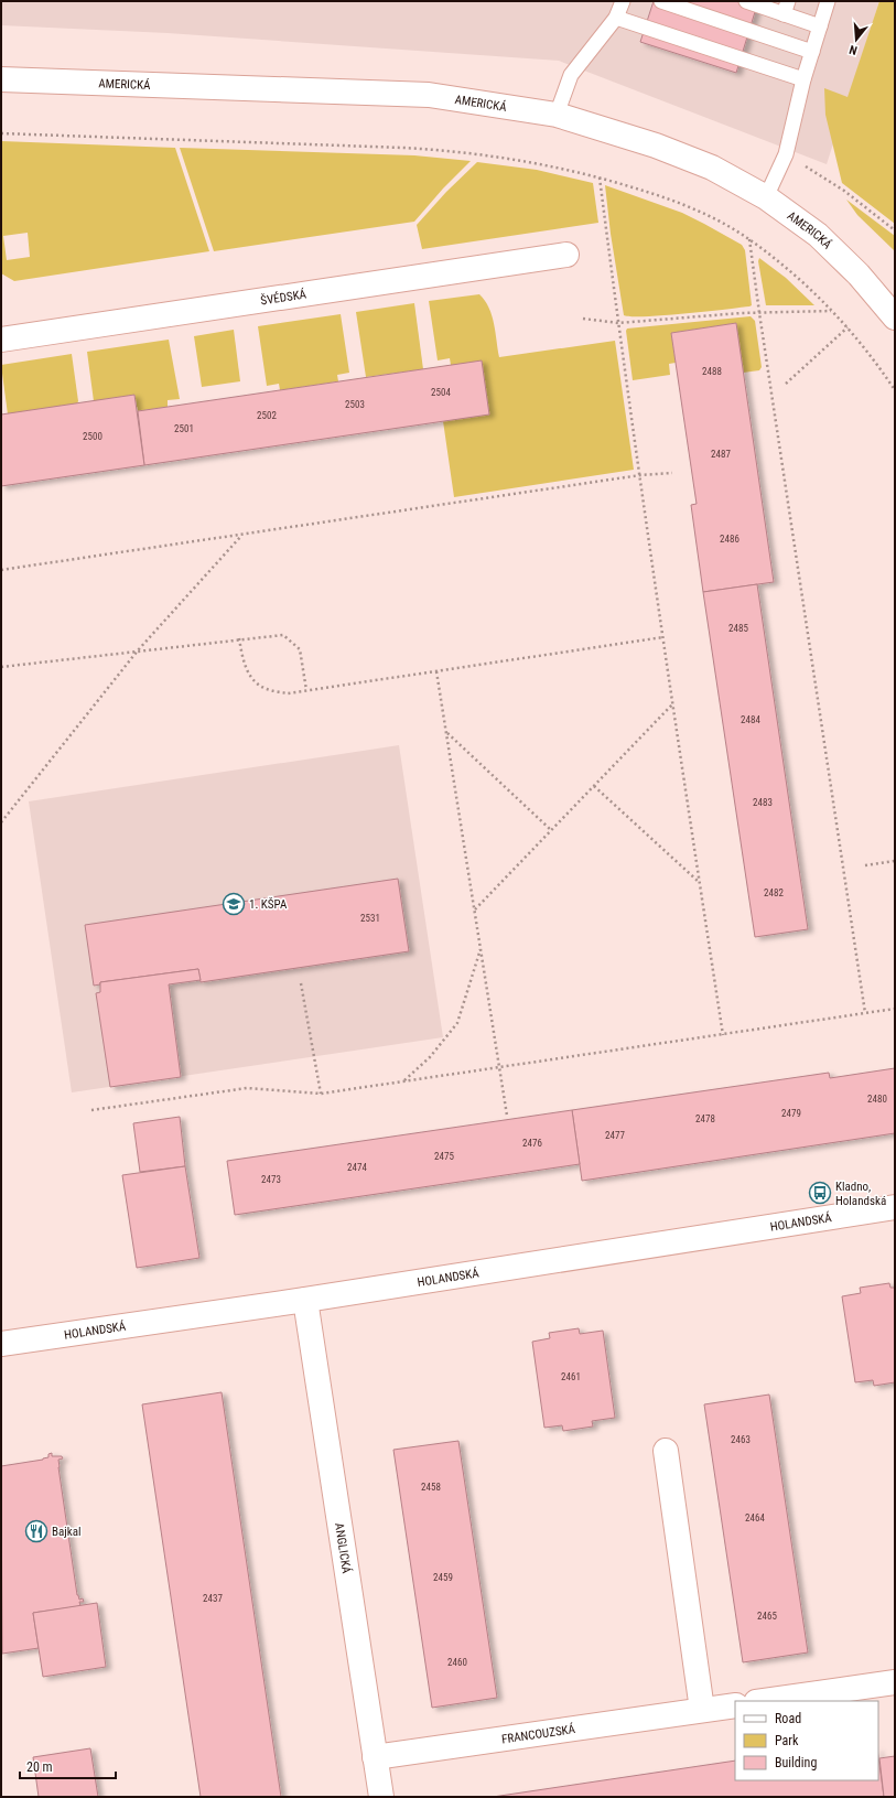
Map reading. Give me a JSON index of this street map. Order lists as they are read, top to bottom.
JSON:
{
  "streets": {
    "street": [
      "AMERICKÁ",
      "ŠVÉDSKÁ",
      "HOLANDSKÁ",
      "ANGLICKÁ",
      "FRANCOUZSKÁ"
    ]
  },
  "crossings": [
    ["HOLANDSKÁ", "ANGLICKÁ"],
    ["ANGLICKÁ", "FRANCOUZSKÁ"]
  ],
  "places": {
    "school or university": ["1. KŠPA"],
    "bus stop": ["Kladno, Holandská"],
    "restaurant": ["Bajkal"]
  },
  "house_numbers": [
    "2488",
    "2504",
    "2503",
    "2502",
    "2501",
    "2500",
    "2487",
    "2486",
    "2485",
    "2484",
    "2483",
    "2482",
    "2531",
    "2480",
    "2479",
    "2478",
    "2477",
    "2476",
    "2475",
    "2474",
    "2473",
    "2461",
    "2463",
    "2458",
    "2464",
    "2459",
    "2437",
    "2465",
    "2460"
  ],
  "legend": ["Road", "Park", "Building"],
  "scale_bar": "20 m",
  "north": "bottom"
}
